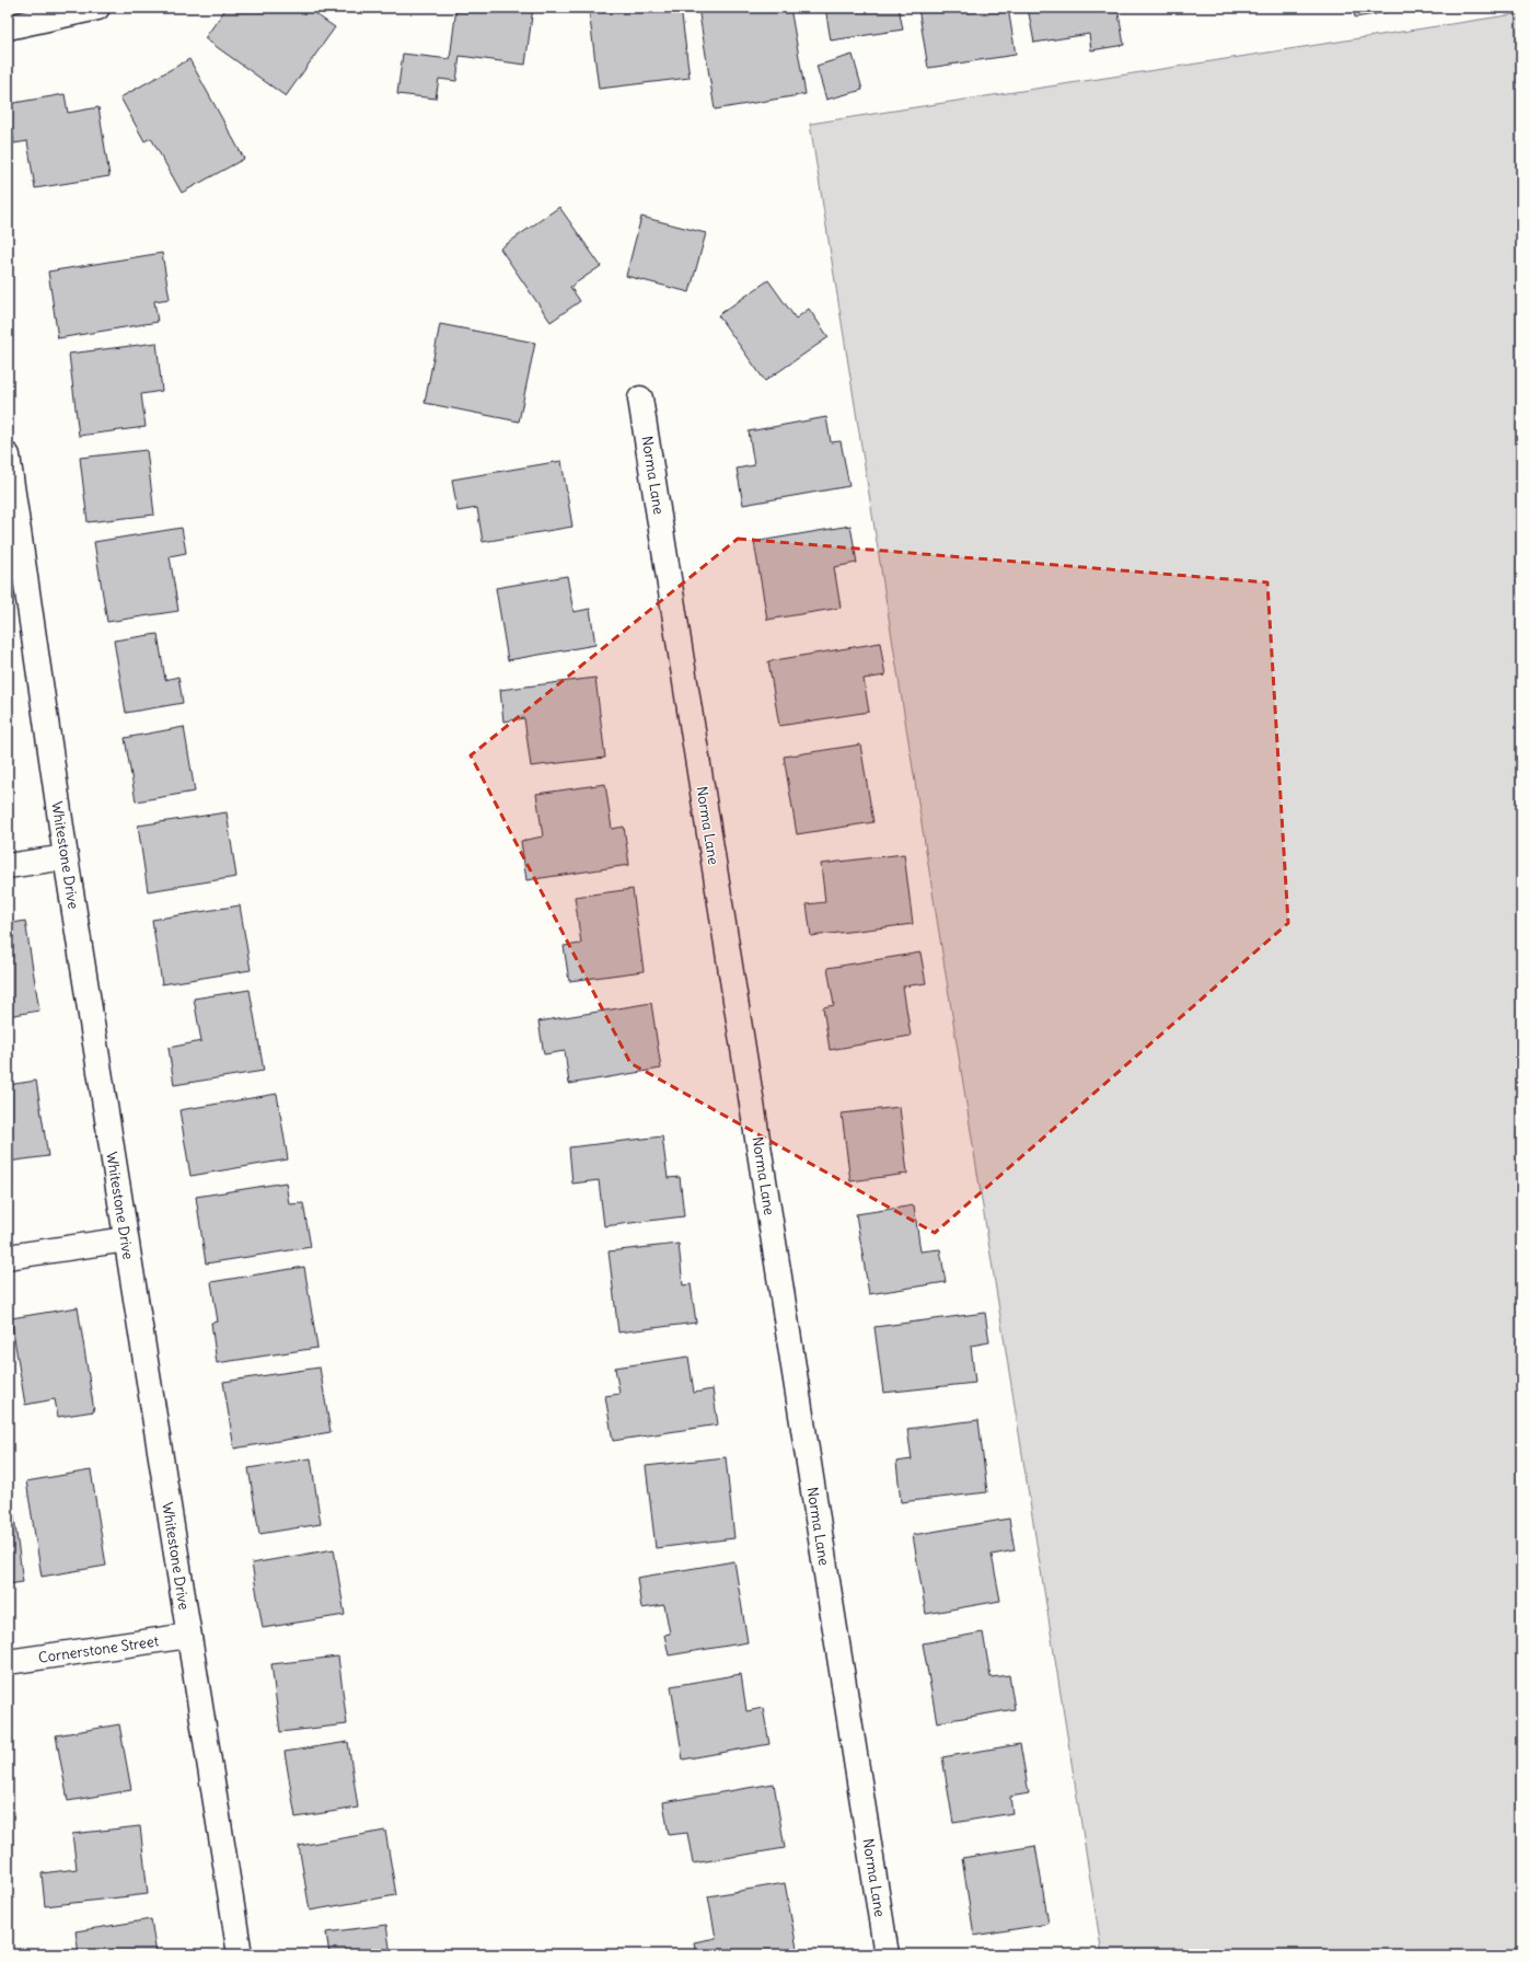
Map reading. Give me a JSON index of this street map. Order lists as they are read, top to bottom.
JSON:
{
  "streets": {
    "street": ["Norma Lane", "Whitestone Drive", "Cornerstone Street"]
  },
  "crossings": [
    ["Whitestone Drive", "Cornerstone Street"]
  ]
}
